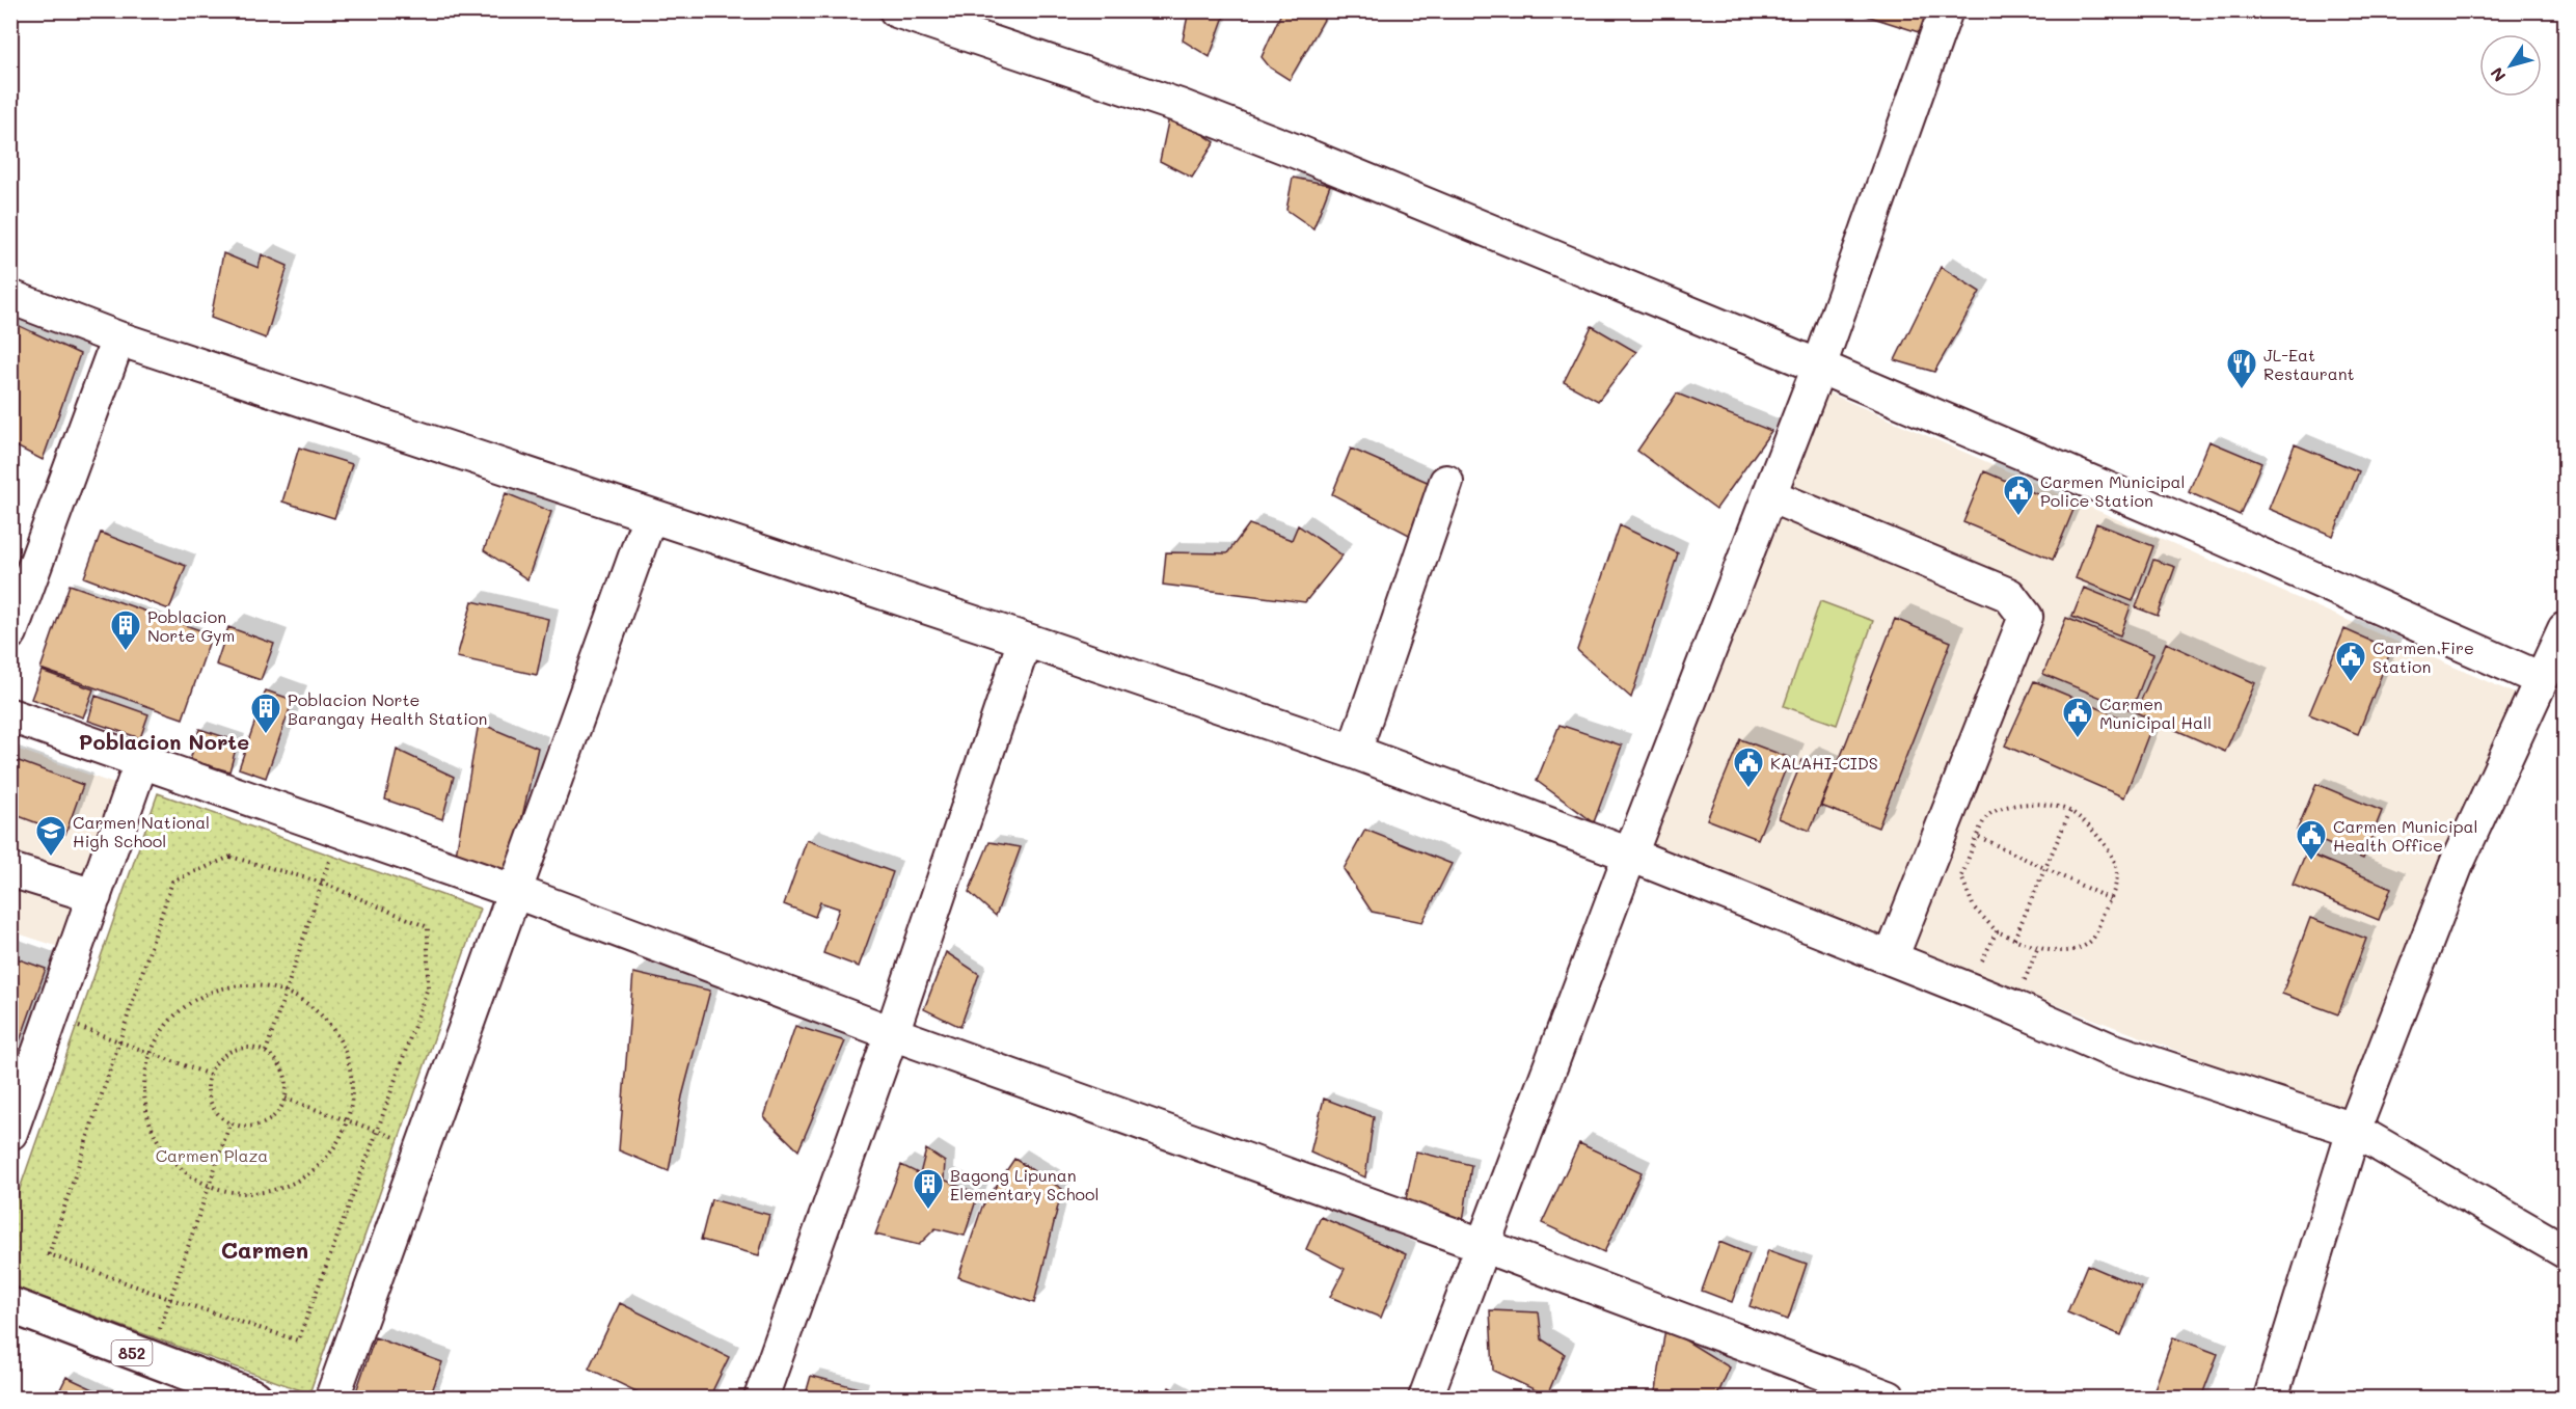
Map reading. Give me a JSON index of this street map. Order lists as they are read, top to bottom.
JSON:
{
  "streets": {
    "main road": ["852"]
  },
  "districts": ["Poblacion Norte", "Carmen"],
  "parks": ["Carmen Plaza"],
  "places": {
    "restaurant": ["JL-Eat Restaurant"],
    "public building": [
      "Carmen Municipal Police Station",
      "Carmen Fire Station",
      "Carmen Municipal Hall",
      "KALAHI-CIDS",
      "Carmen Municipal Health Office"
    ],
    "building": ["Poblacion Norte Gym", "Poblacion Norte Barangay Health Station", "Bagong Lipunan Elementary School"],
    "school or university": ["Carmen National High School"]
  },
  "north": "bottom left"
}
